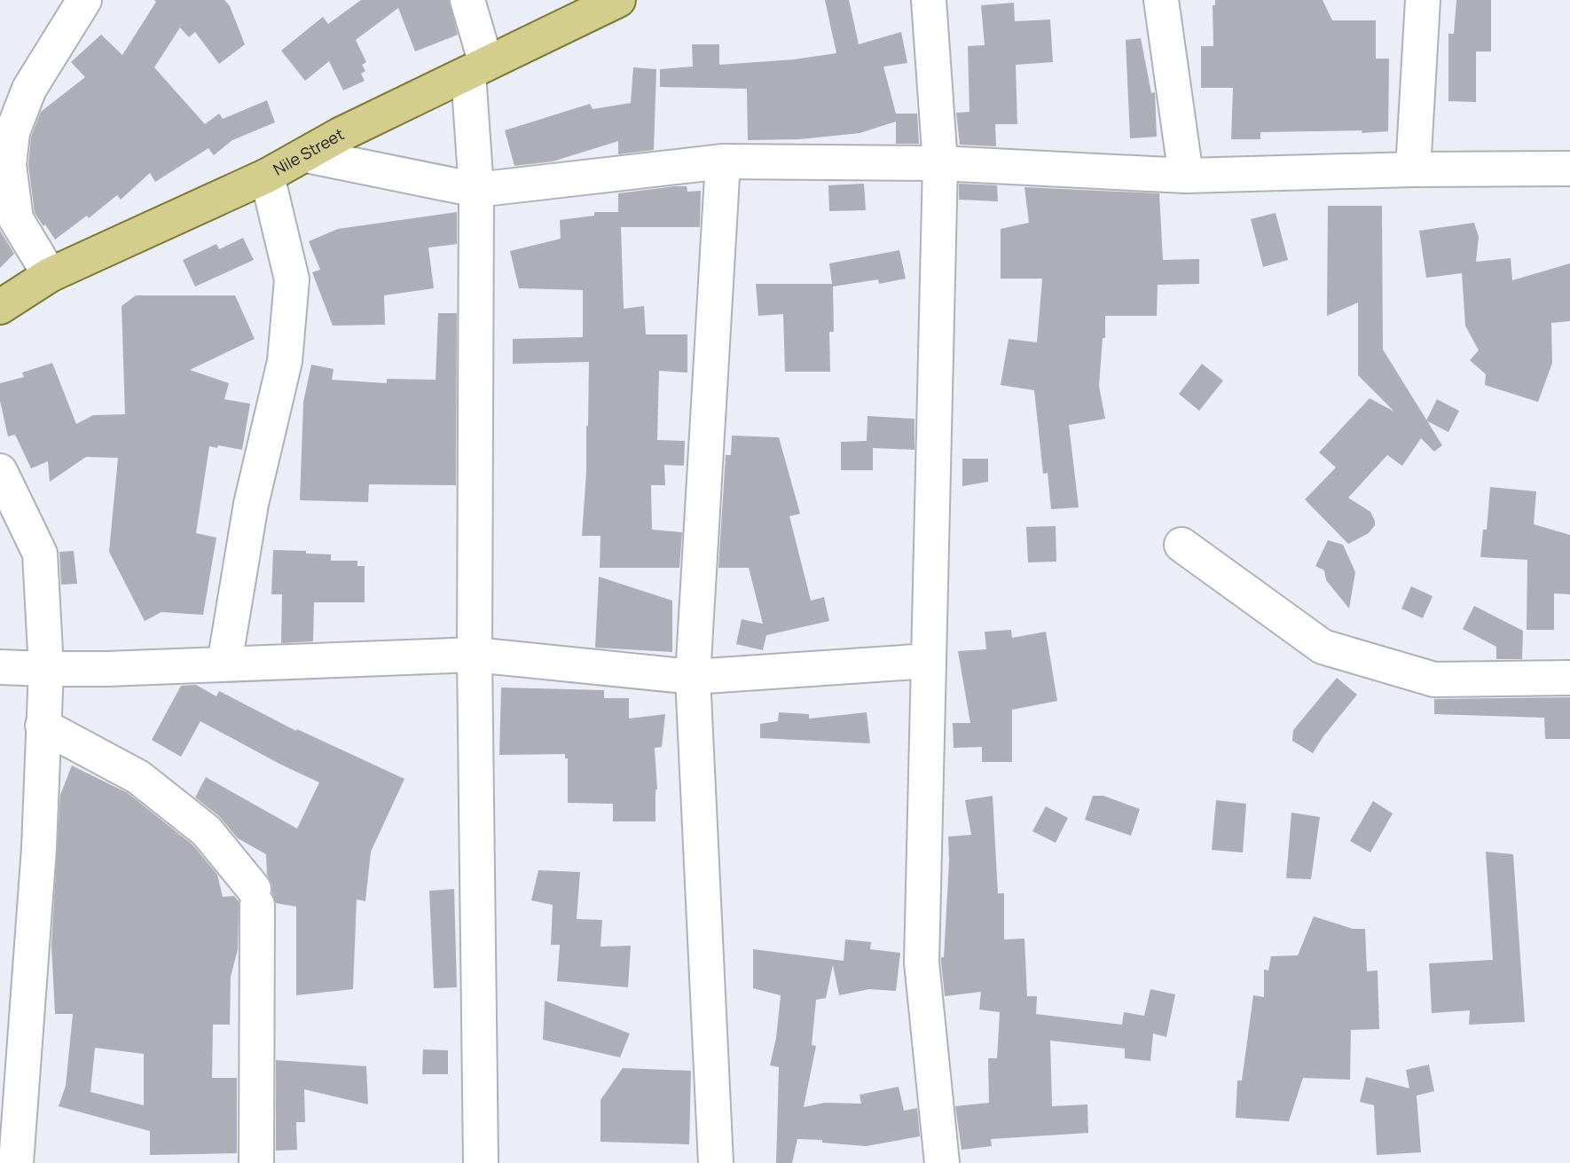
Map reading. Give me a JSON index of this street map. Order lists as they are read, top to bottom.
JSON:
{
  "streets": {
    "main road": ["Nile Street"]
  }
}
